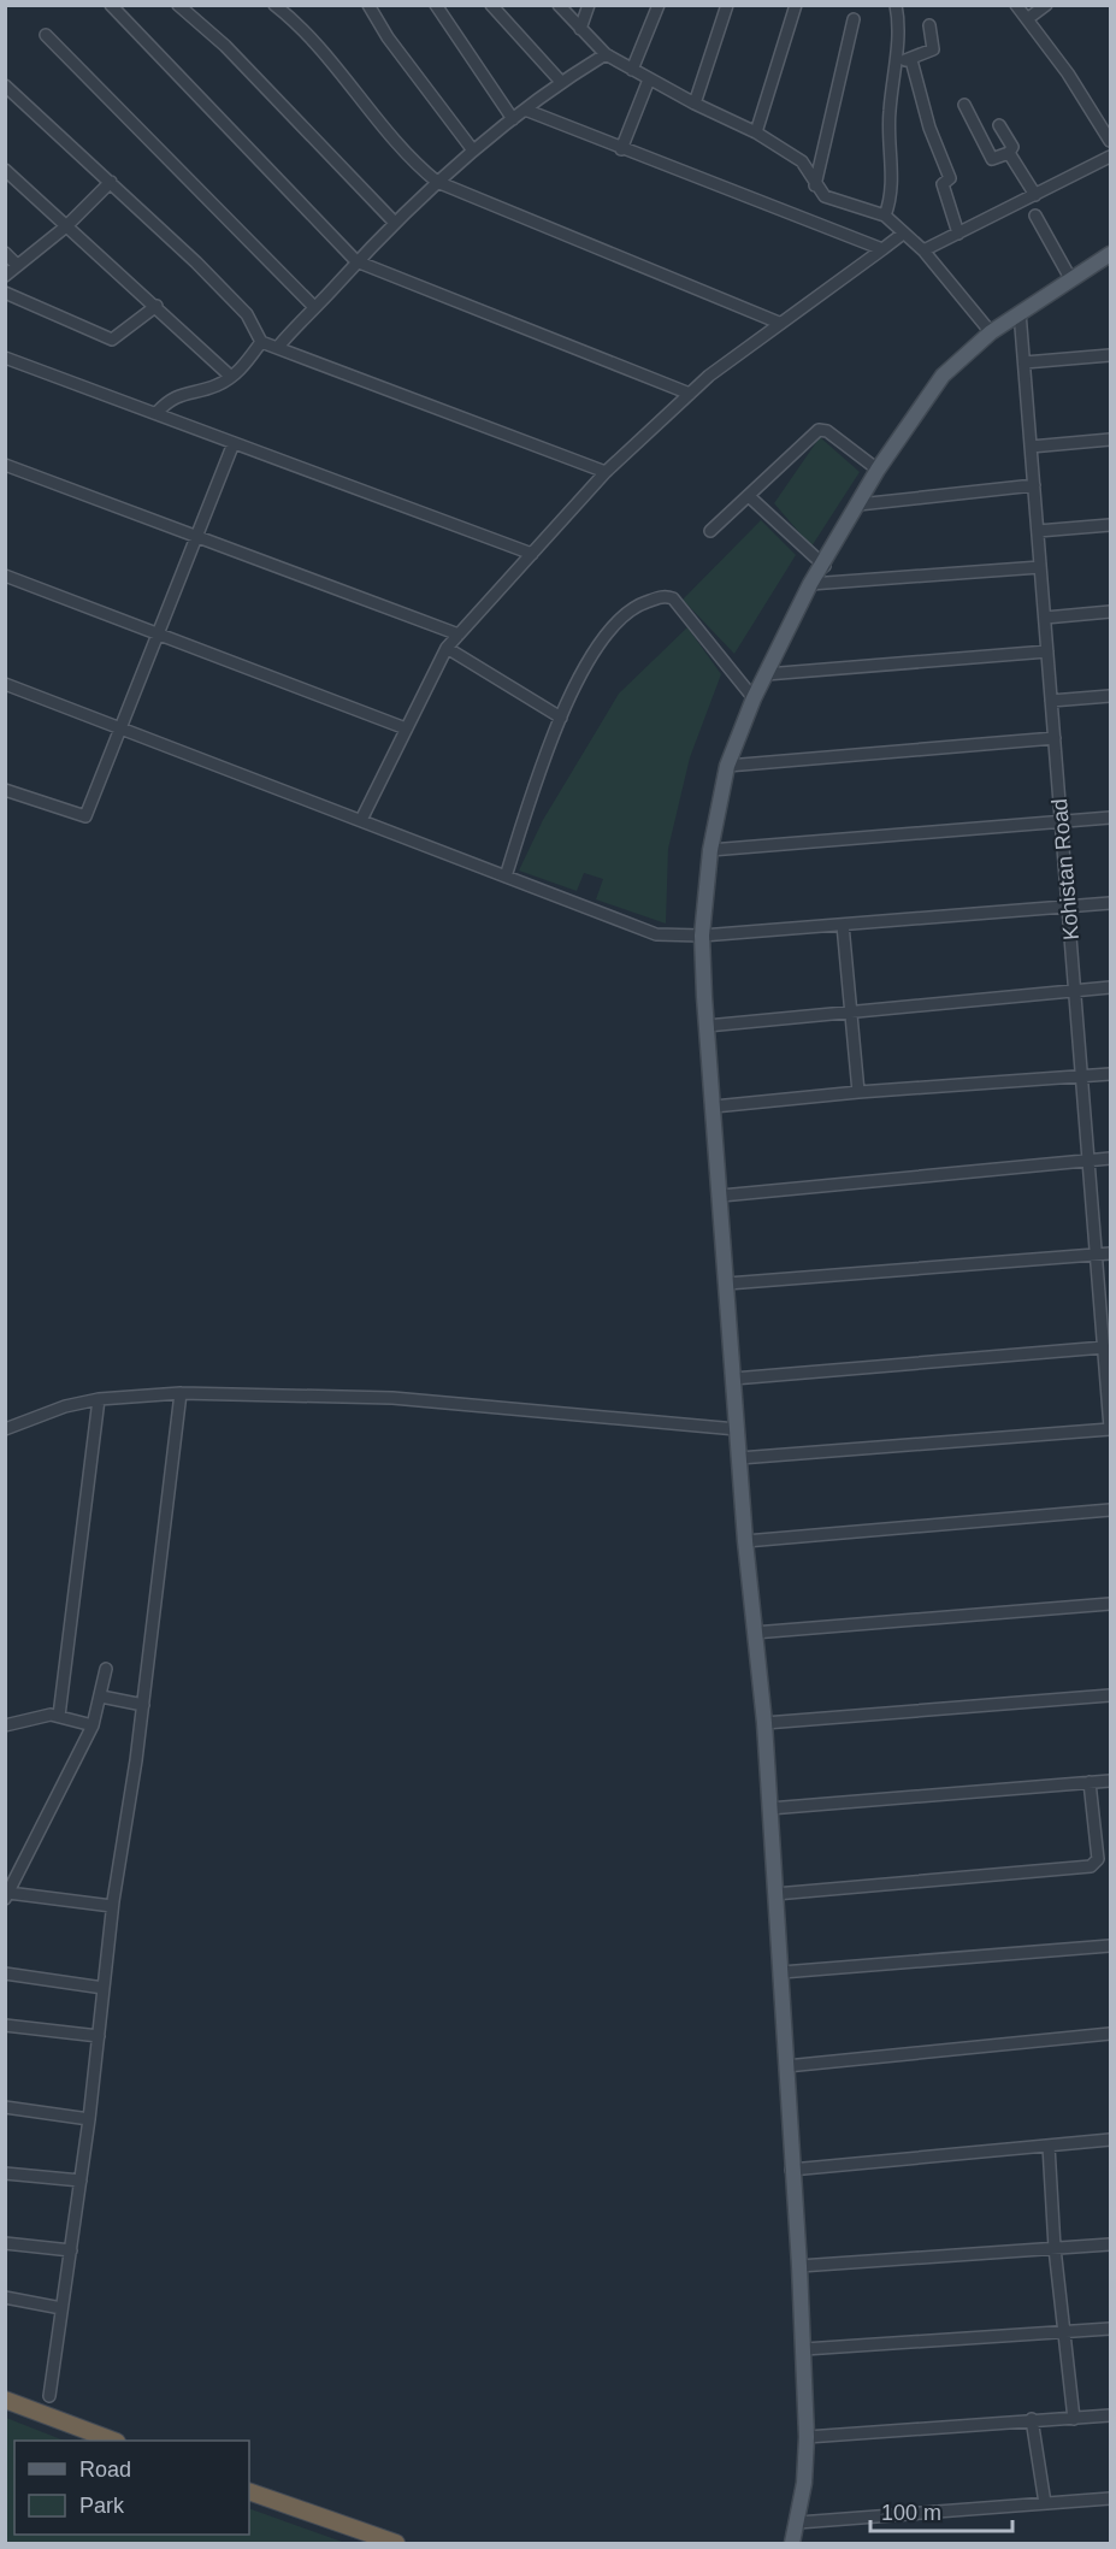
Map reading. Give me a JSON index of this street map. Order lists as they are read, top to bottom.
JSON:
{
  "streets": {
    "street": ["Kohistan Road"]
  },
  "legend": ["Road", "Park"],
  "scale_bar": "100 m"
}
